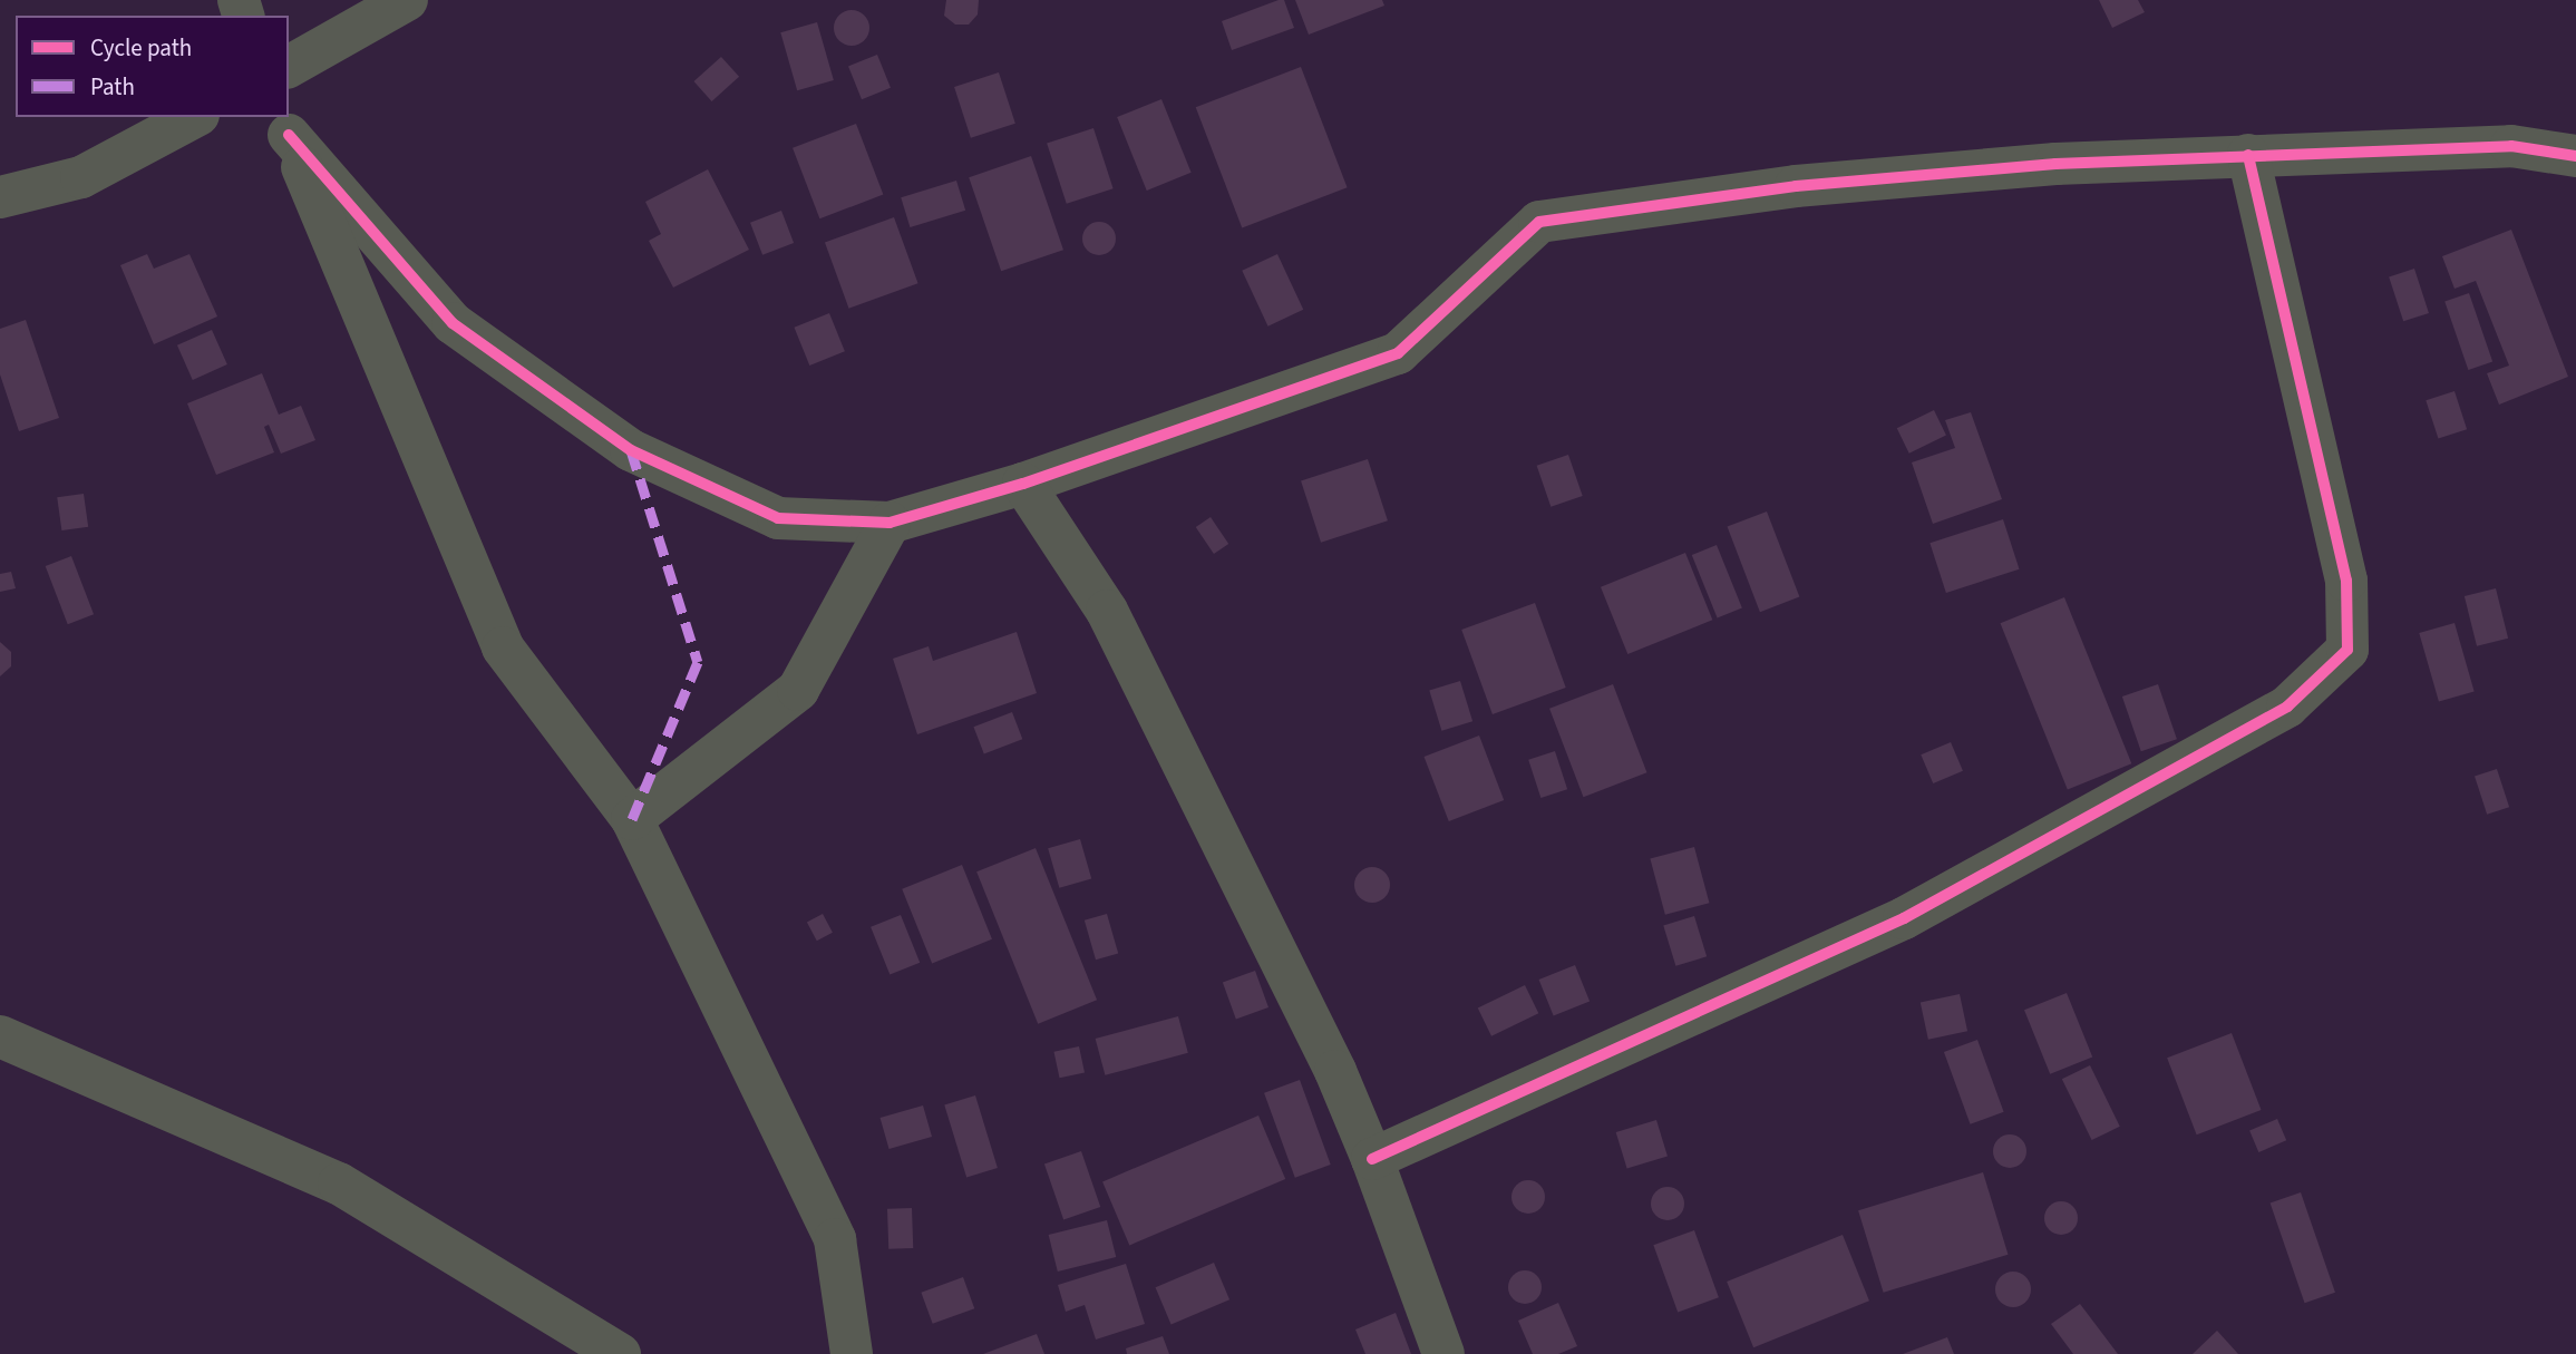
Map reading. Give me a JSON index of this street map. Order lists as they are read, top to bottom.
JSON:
{
  "legend": ["Cycle path", "Path"]
}
